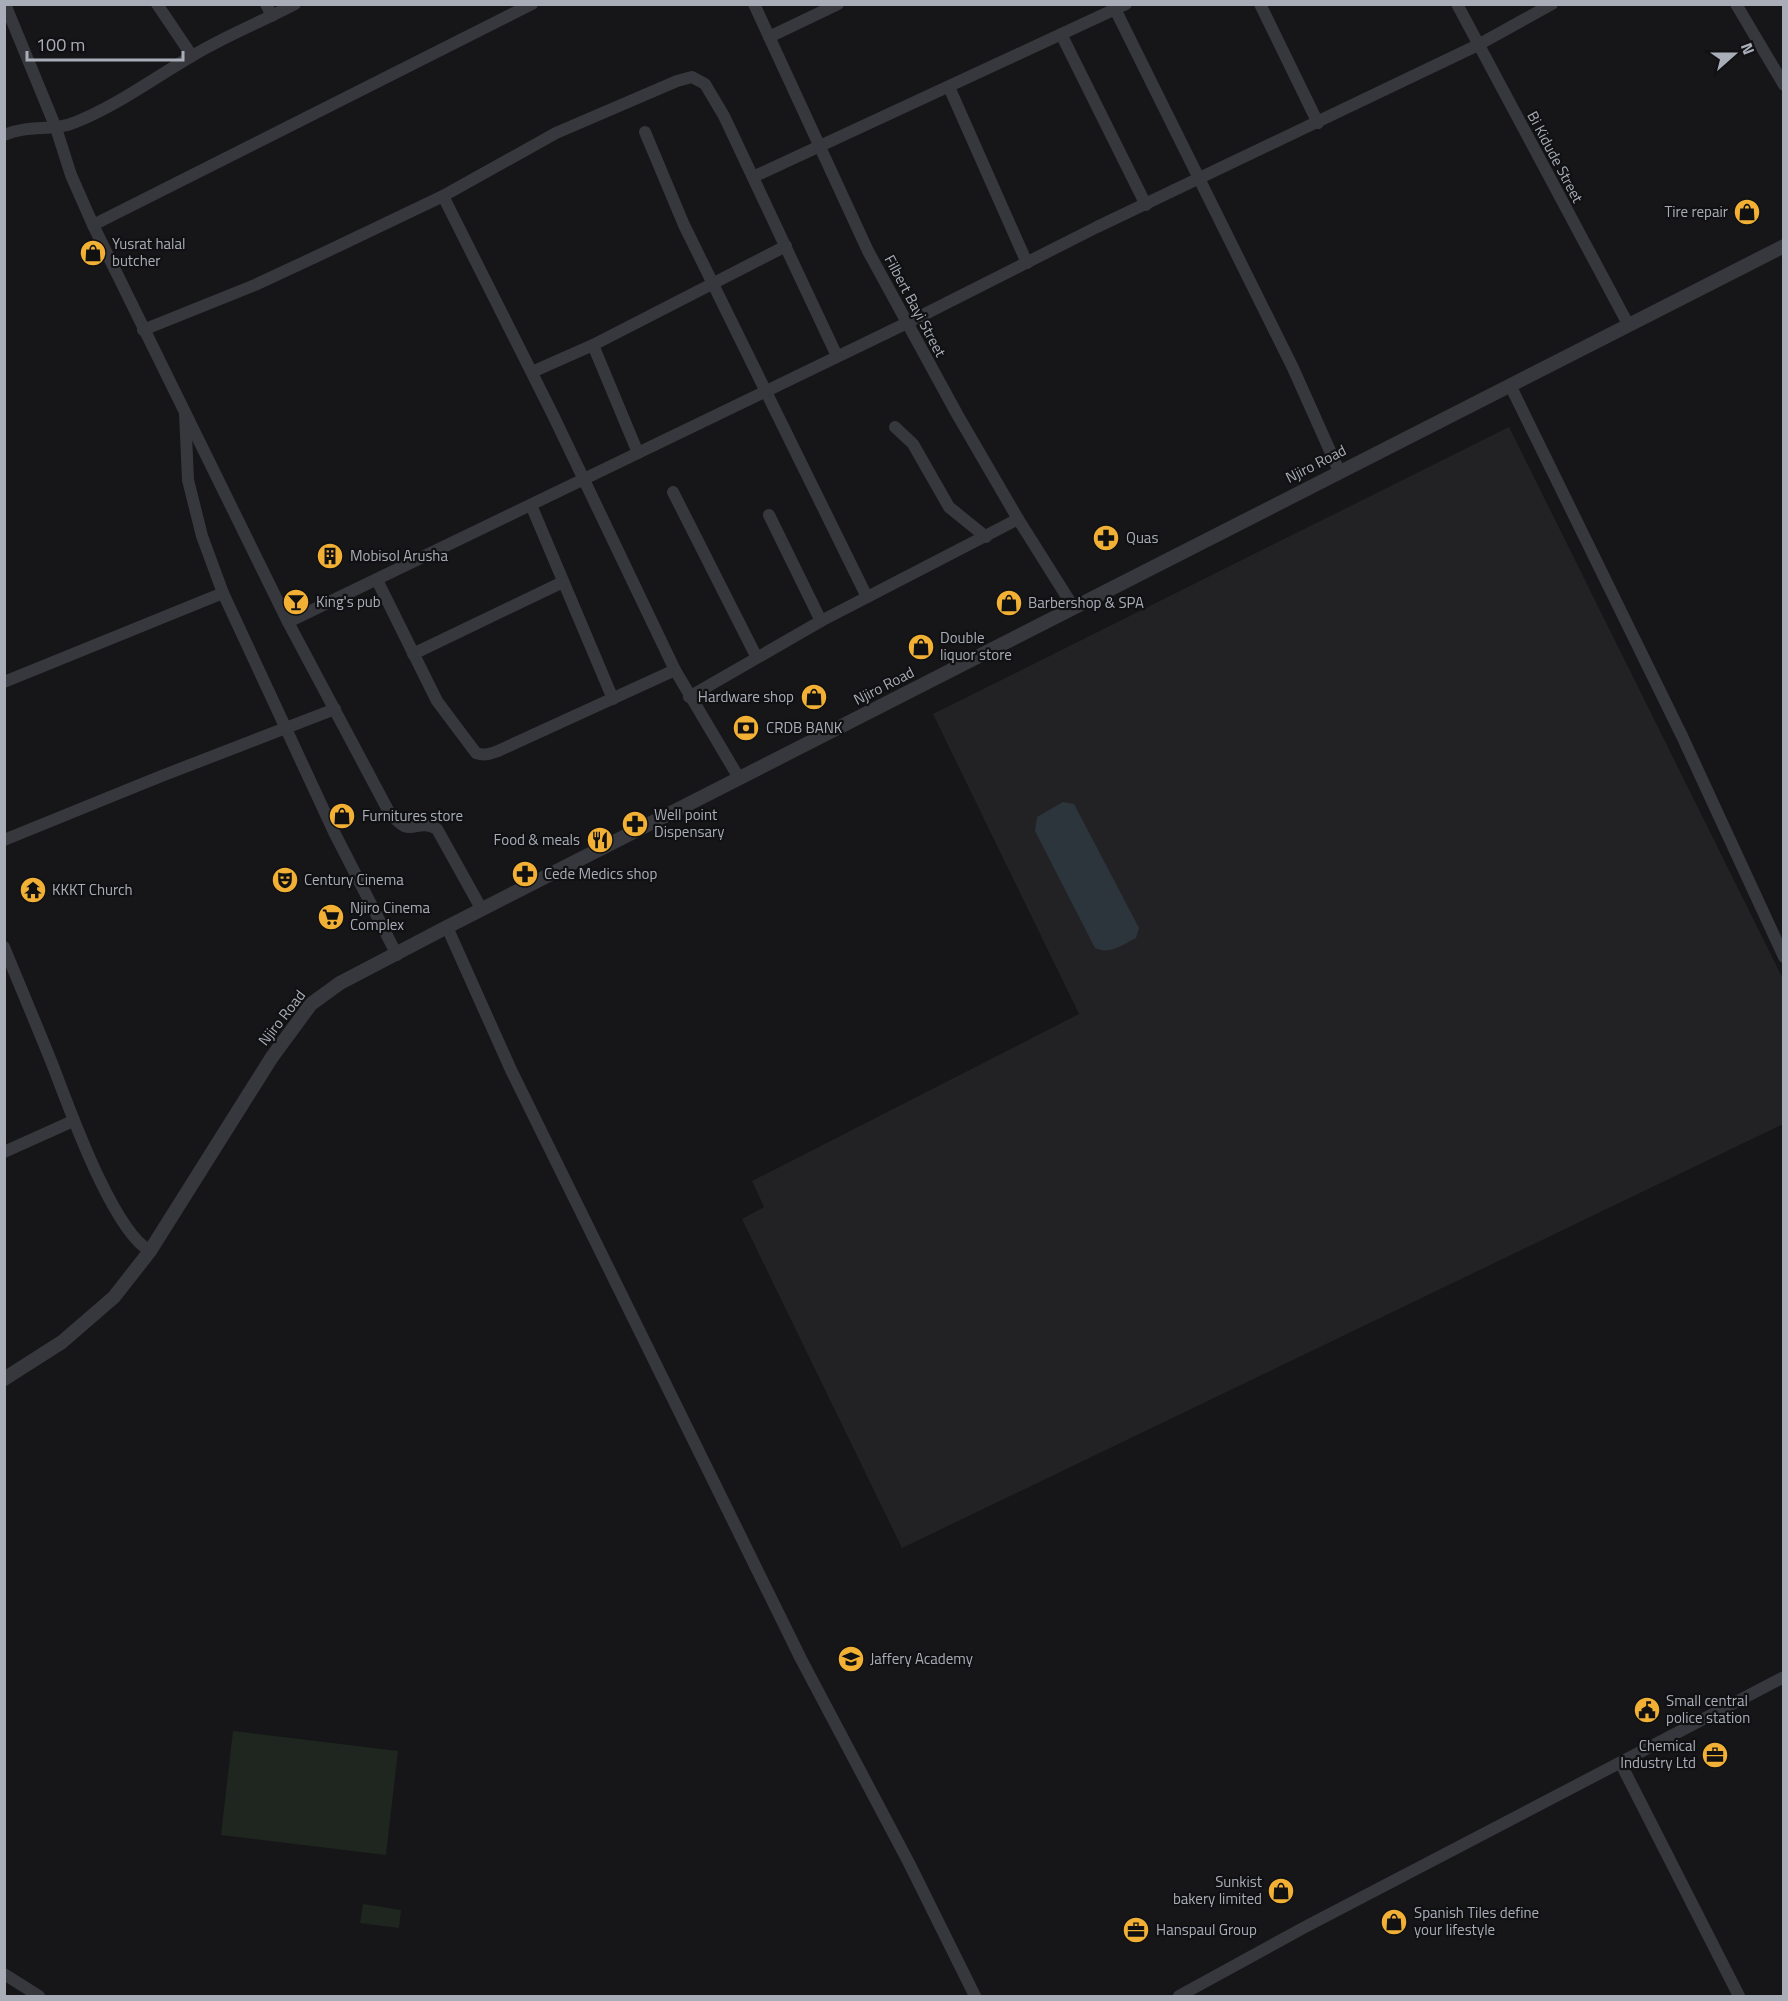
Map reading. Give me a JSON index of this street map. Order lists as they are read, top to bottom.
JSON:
{
  "streets": {
    "street": ["Bi Kidude Street", "Filbert Bayi Street", "Njiro Road"]
  },
  "crossings": [
    ["Bi Kidude Street", "Njiro Road"],
    ["Filbert Bayi Street", "Njiro Road"]
  ],
  "places": {
    "shop": [
      "Tire repair",
      "Yusrat halal butcher",
      "Barbershop & SPA",
      "Double liquor store",
      "Hardware shop",
      "Furnitures store",
      "Sunkist bakery limited",
      "Spanish Tiles define your lifestyle"
    ],
    "pharmacy": ["Quas", "Well point Dispensary", "Cede Medics shop"],
    "building": ["Mobisol Arusha"],
    "bar": ["King's pub"],
    "bank": ["CRDB BANK"],
    "restaurant": ["Food & meals"],
    "theatre": ["Century Cinema"],
    "temple": ["KKKT Church"],
    "supermarket": ["Njiro Cinema Complex"],
    "school or university": ["Jaffery Academy"],
    "public building": ["Small central police station"],
    "office": ["Chemical Industry Ltd", "Hanspaul Group"]
  },
  "scale_bar": "100 m",
  "north": "right"
}
